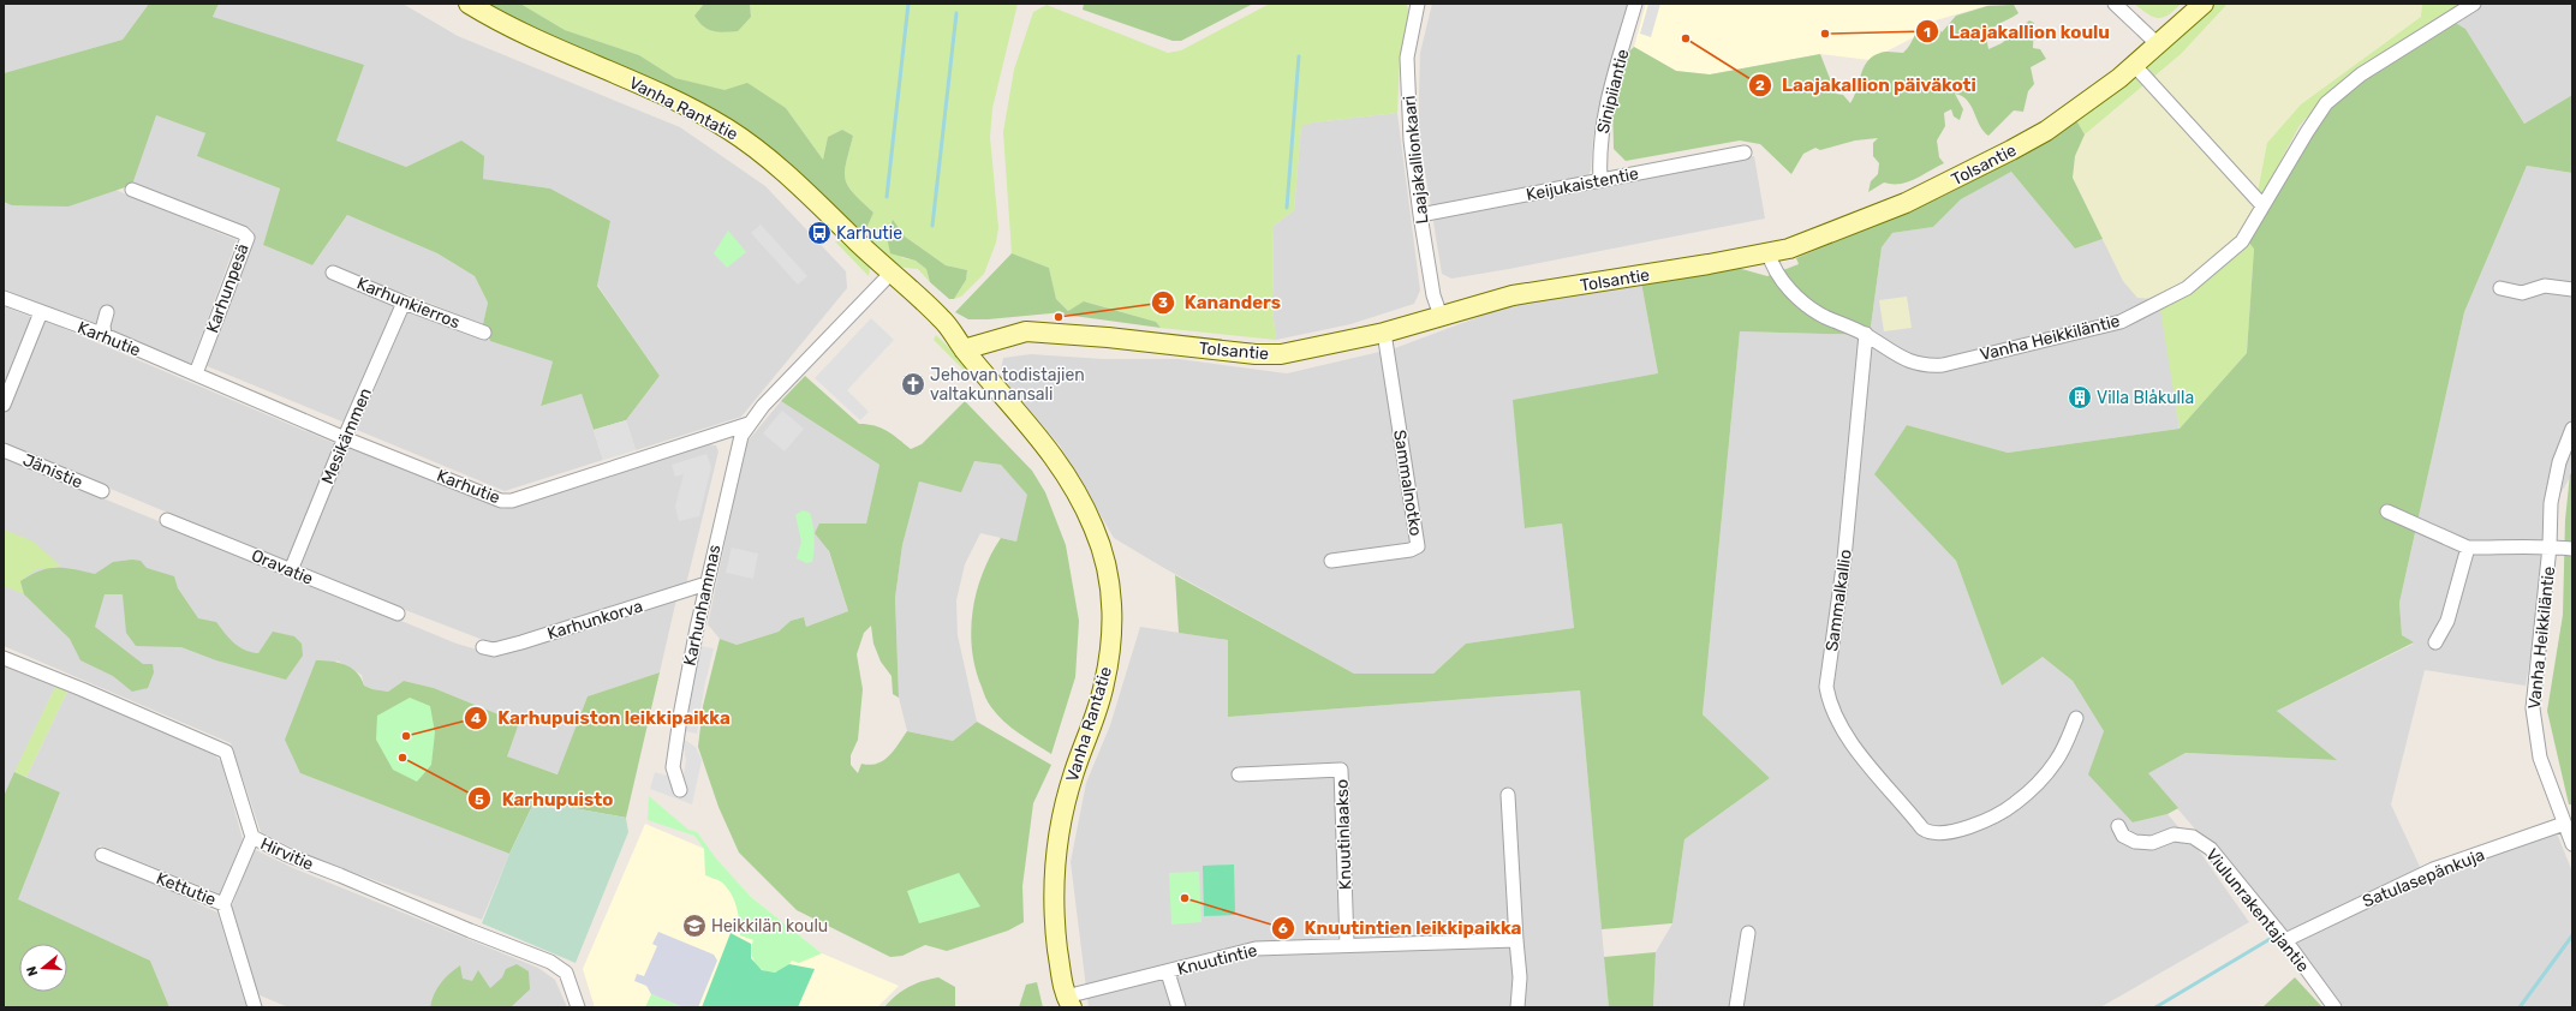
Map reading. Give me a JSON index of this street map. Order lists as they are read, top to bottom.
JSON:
{
  "streets": {
    "street": [
      "Sinipiiantie",
      "Vanha Rantatie",
      "Laajakallionkaari",
      "Tolsantie",
      "Keijukaistentie",
      "Karhunpesä",
      "Karhunkierros",
      "Vanha Heikkiläntie",
      "Karhutie",
      "Mesikämmen",
      "Jänistie",
      "Sammalnotko",
      "Oravatie",
      "Sammalkallio",
      "Karhunhammas",
      "Karhunkorva",
      "Knuutinlaakso",
      "Hirvitie",
      "Satulasepänkuja",
      "Kettutie",
      "Viulunrakentajantie",
      "Knuutintie"
    ]
  },
  "crossings": [
    ["Sinipiiantie", "Keijukaistentie"],
    ["Vanha Rantatie", "Tolsantie"],
    ["Vanha Rantatie", "Knuutintie"],
    ["Laajakallionkaari", "Tolsantie"],
    ["Laajakallionkaari", "Keijukaistentie"],
    ["Tolsantie", "Vanha Heikkiläntie"],
    ["Tolsantie", "Sammalnotko"],
    ["Karhunpesä", "Karhutie"],
    ["Karhunkierros", "Mesikämmen"],
    ["Vanha Heikkiläntie", "Sammalkallio"],
    ["Vanha Heikkiläntie", "Satulasepänkuja"],
    ["Karhutie", "Mesikämmen"],
    ["Karhutie", "Karhunhammas"],
    ["Mesikämmen", "Oravatie"],
    ["Karhunhammas", "Karhunkorva"],
    ["Knuutinlaakso", "Knuutintie"],
    ["Satulasepänkuja", "Viulunrakentajantie"]
  ],
  "places": {
    "other": [
      "Laajakallion koulu",
      "Laajakallion päiväkoti",
      "Kananders",
      "Karhupuiston leikkipaikka",
      "Karhupuisto",
      "Knuutintien leikkipaikka"
    ],
    "bus stop": ["Karhutie"],
    "church": ["Jehovan todistajien valtakunnansali"],
    "building": ["Villa Blåkulla"],
    "school or university": ["Heikkilän koulu"]
  },
  "north": "left"
}
